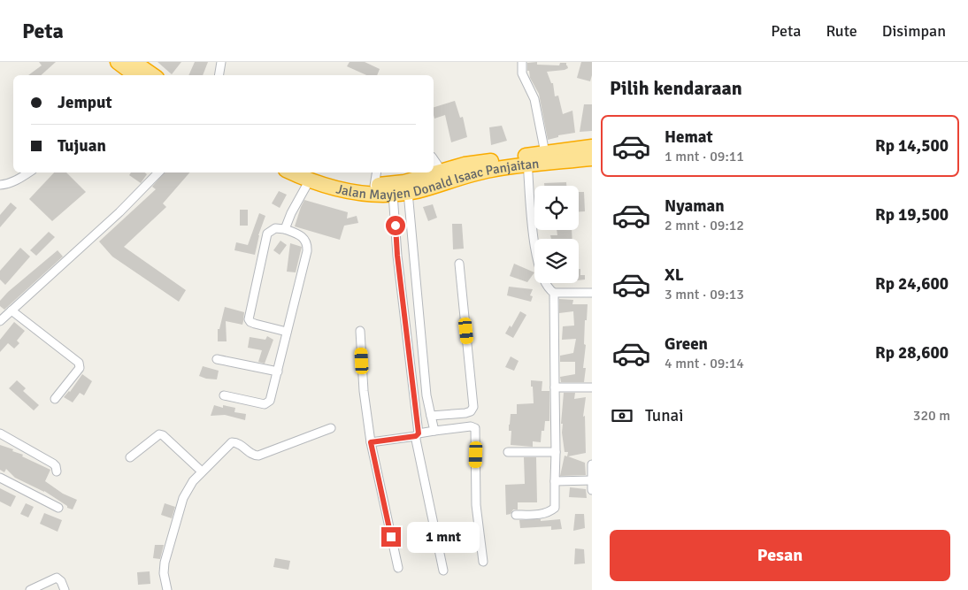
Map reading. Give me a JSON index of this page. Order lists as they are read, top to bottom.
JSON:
{
  "streets": {
    "highway": ["Jalan Mayjen Donald Isaac Panjaitan"]
  },
  "page": {
    "header": "Peta",
    "nav": ["Peta", "Rute", "Disimpan"],
    "heading": "Pilih kendaraan",
    "banner": ["Jemput", "Tujuan"],
    "list": [
      {
        "name": "Hemat",
        "note": "1 mnt · 09:11",
        "value": "Rp 14,500"
      },
      {
        "name": "Nyaman",
        "note": "2 mnt · 09:12",
        "value": "Rp 19,500"
      },
      {
        "name": "XL",
        "note": "3 mnt · 09:13",
        "value": "Rp 24,600"
      },
      {
        "name": "Green",
        "note": "4 mnt · 09:14",
        "value": "Rp 28,600"
      }
    ],
    "pay": ["Tunai", "320 m"],
    "buttons": "Pesan",
    "bubble": "1 mnt"
  }
}
